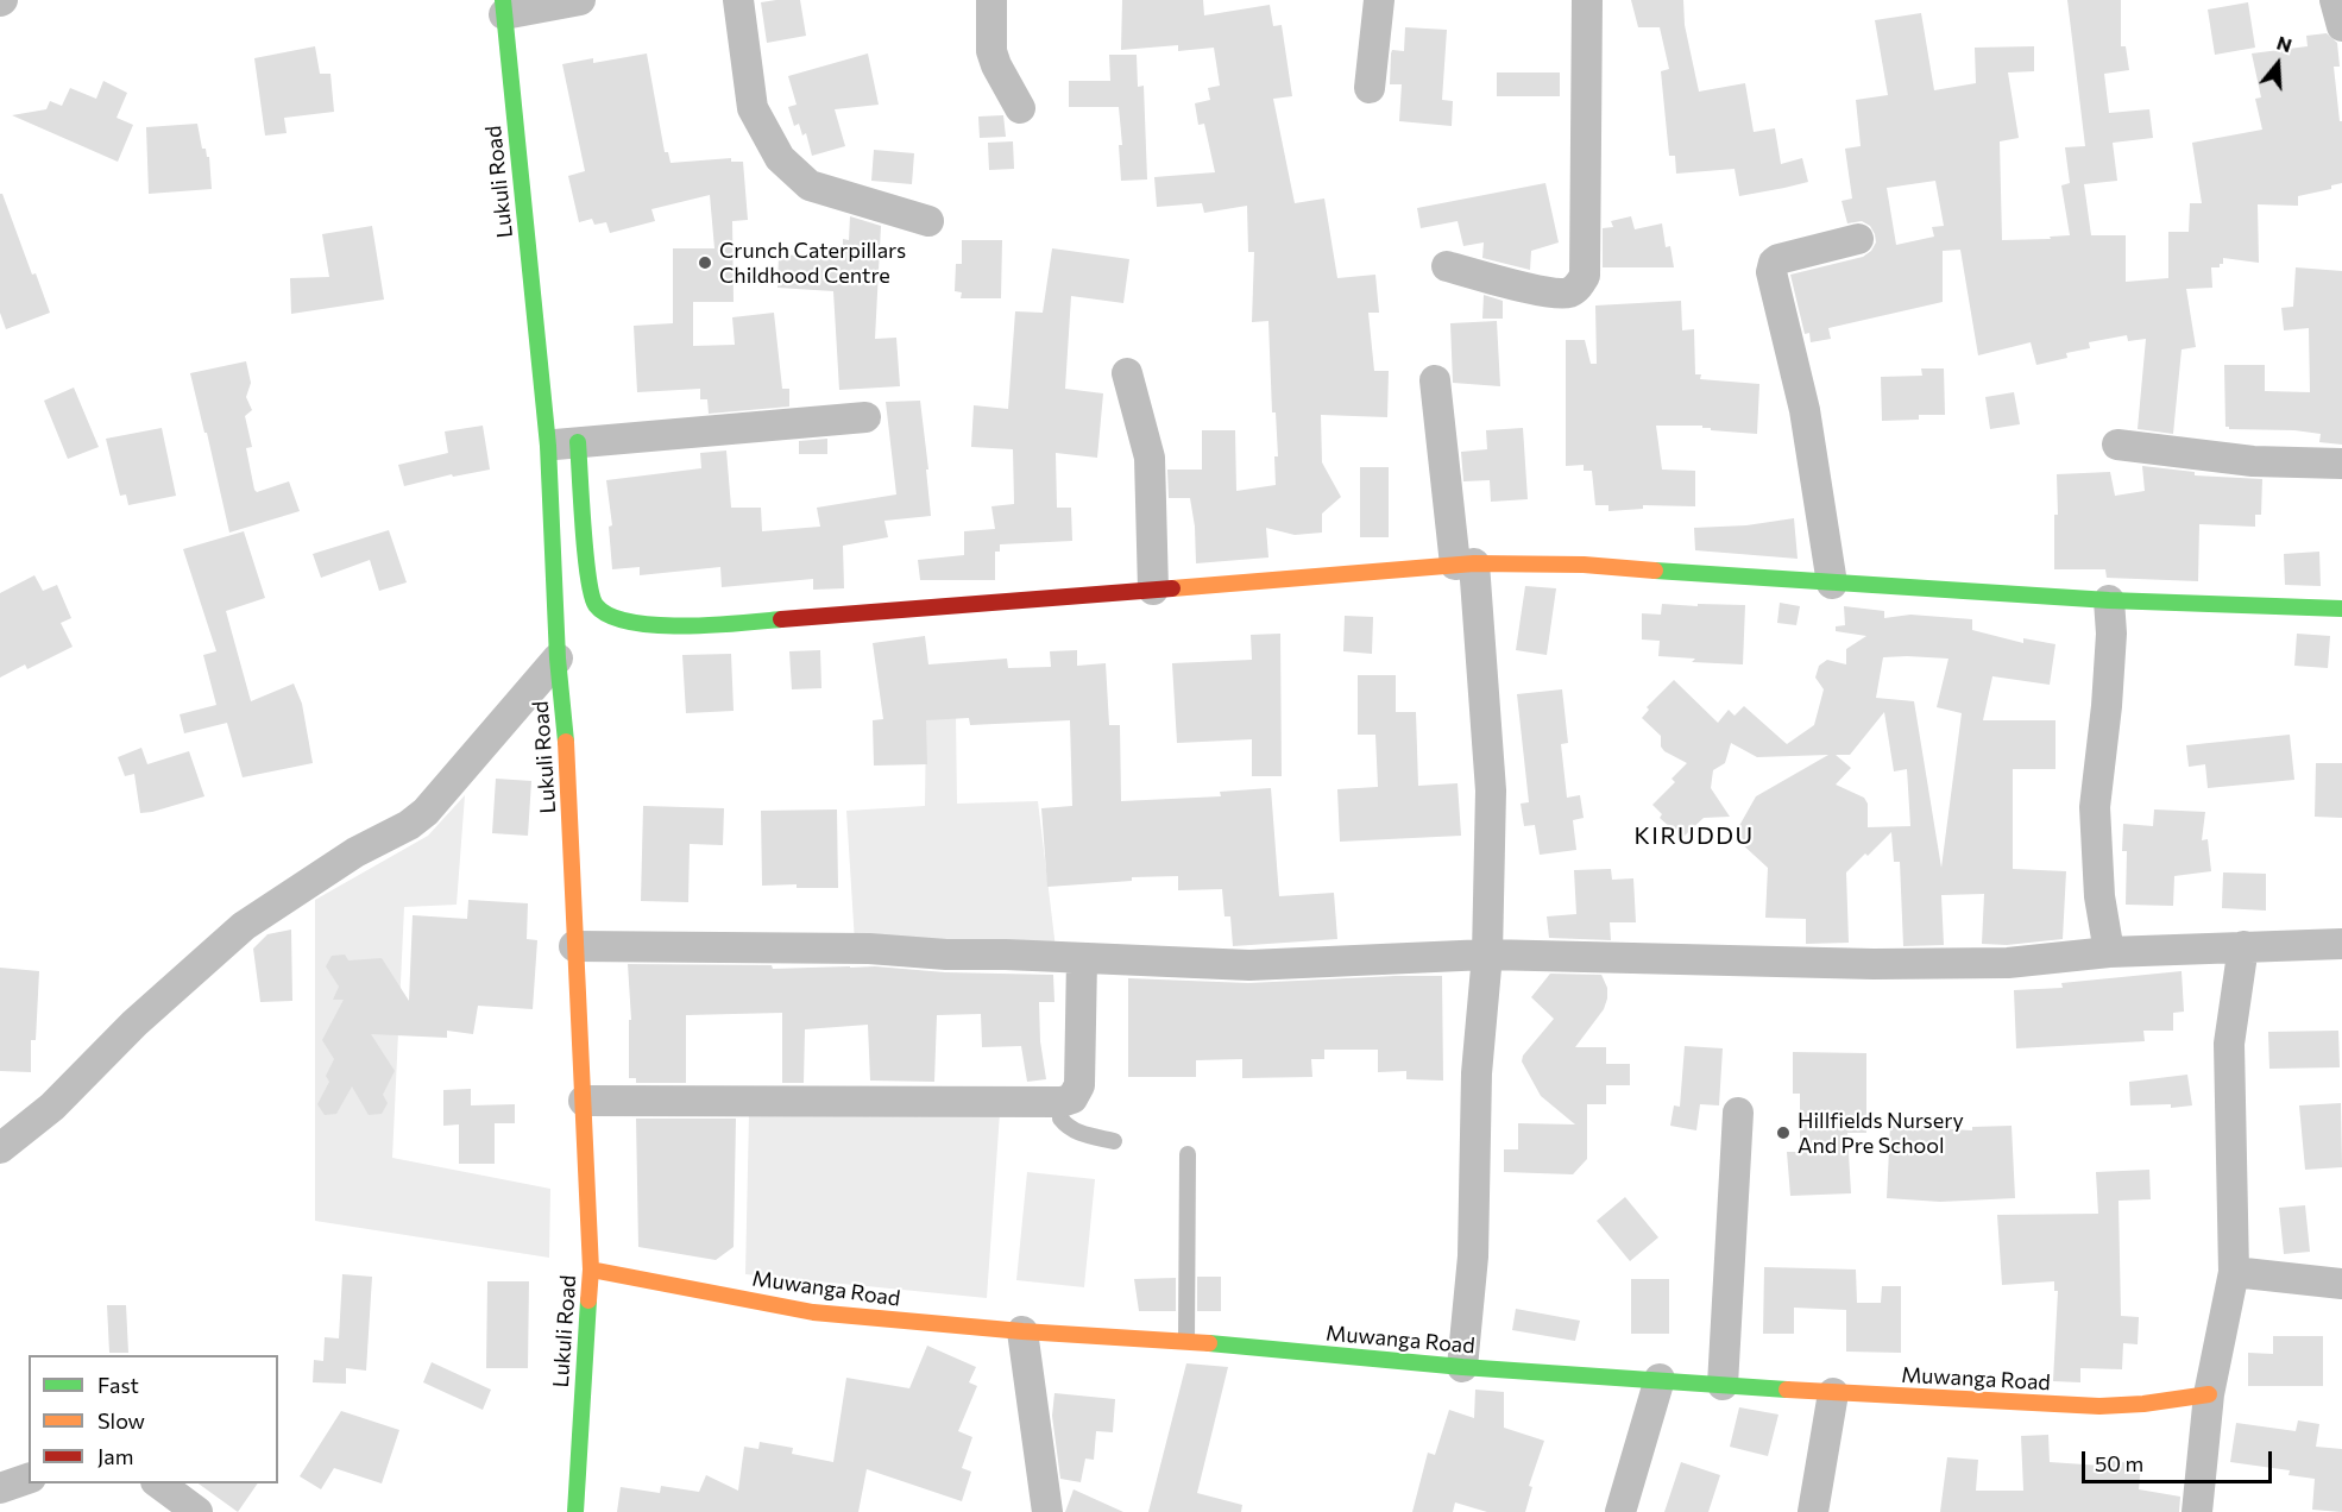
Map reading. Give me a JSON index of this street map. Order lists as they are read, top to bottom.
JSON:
{
  "streets": {
    "street": ["Lukuli Road", "Muwanga Road"]
  },
  "crossings": [
    ["Lukuli Road", "Muwanga Road"]
  ],
  "districts": ["KIRUDDU"],
  "places": ["Crunch Caterpillars Childhood Centre", "Hillfields Nursery And Pre School"],
  "legend": ["Fast", "Slow", "Jam"],
  "scale_bar": "50 m",
  "north": "top"
}
